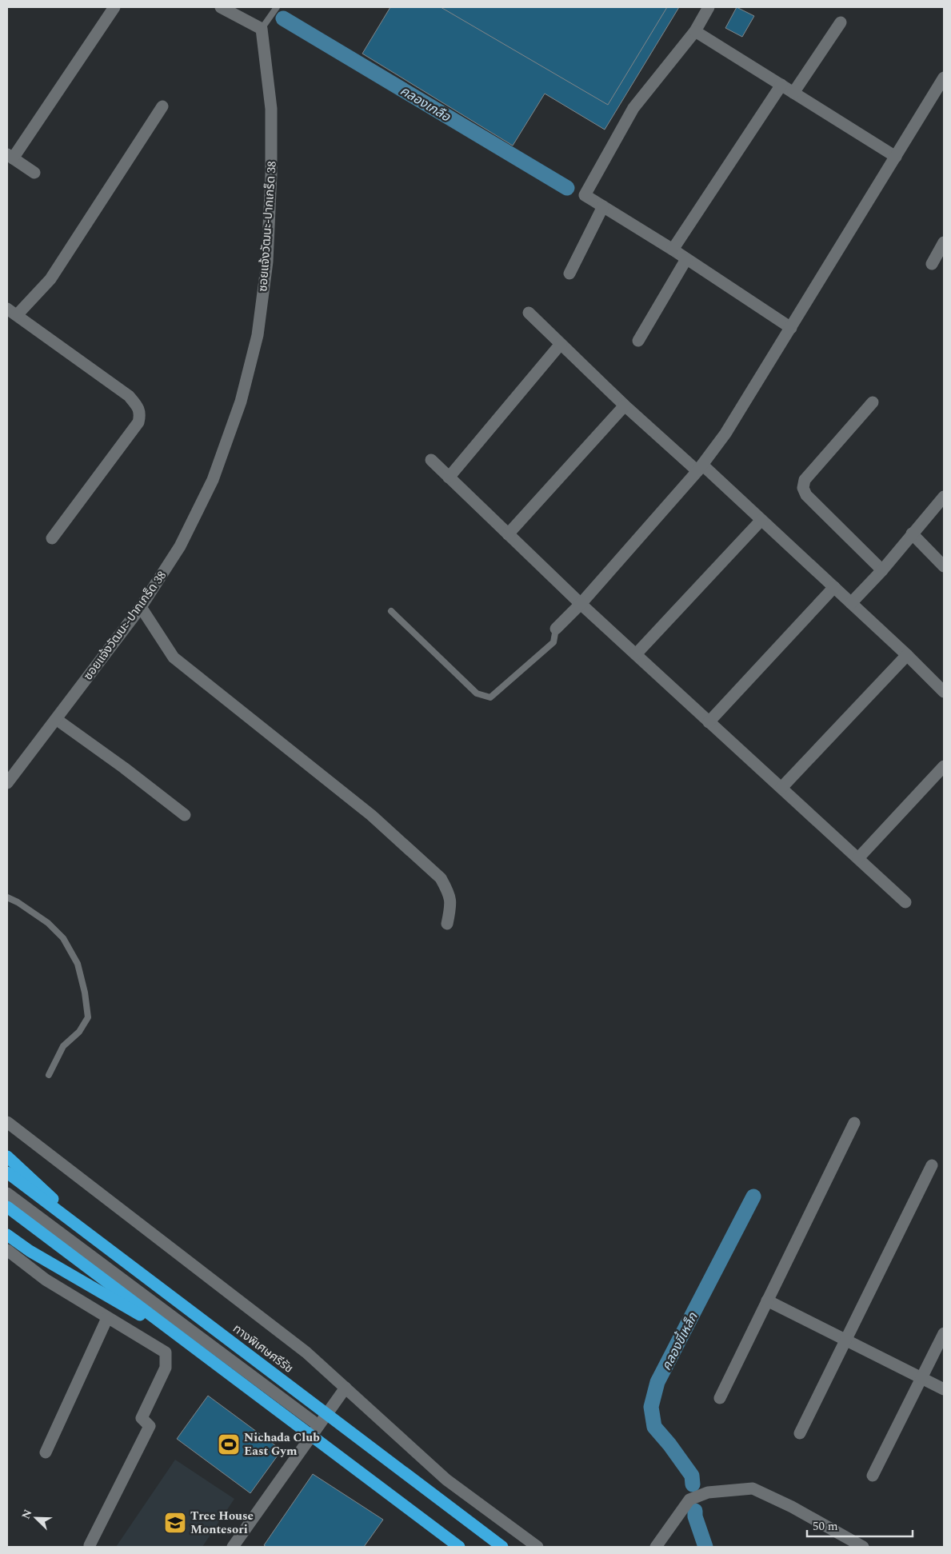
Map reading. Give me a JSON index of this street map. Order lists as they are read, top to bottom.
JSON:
{
  "streets": {
    "highway": ["ทางพิเศษศรีรัช"],
    "street": ["ซอยแจ้งวัฒนะ-ปากเกร็ด 38"]
  },
  "water": ["คลองเกลือ", "คลองขี้เหล็ก"],
  "places": {
    "sports": ["Nichada Club East Gym"],
    "school or university": ["Tree House Montesori"]
  },
  "scale_bar": "50 m",
  "north": "top left"
}
